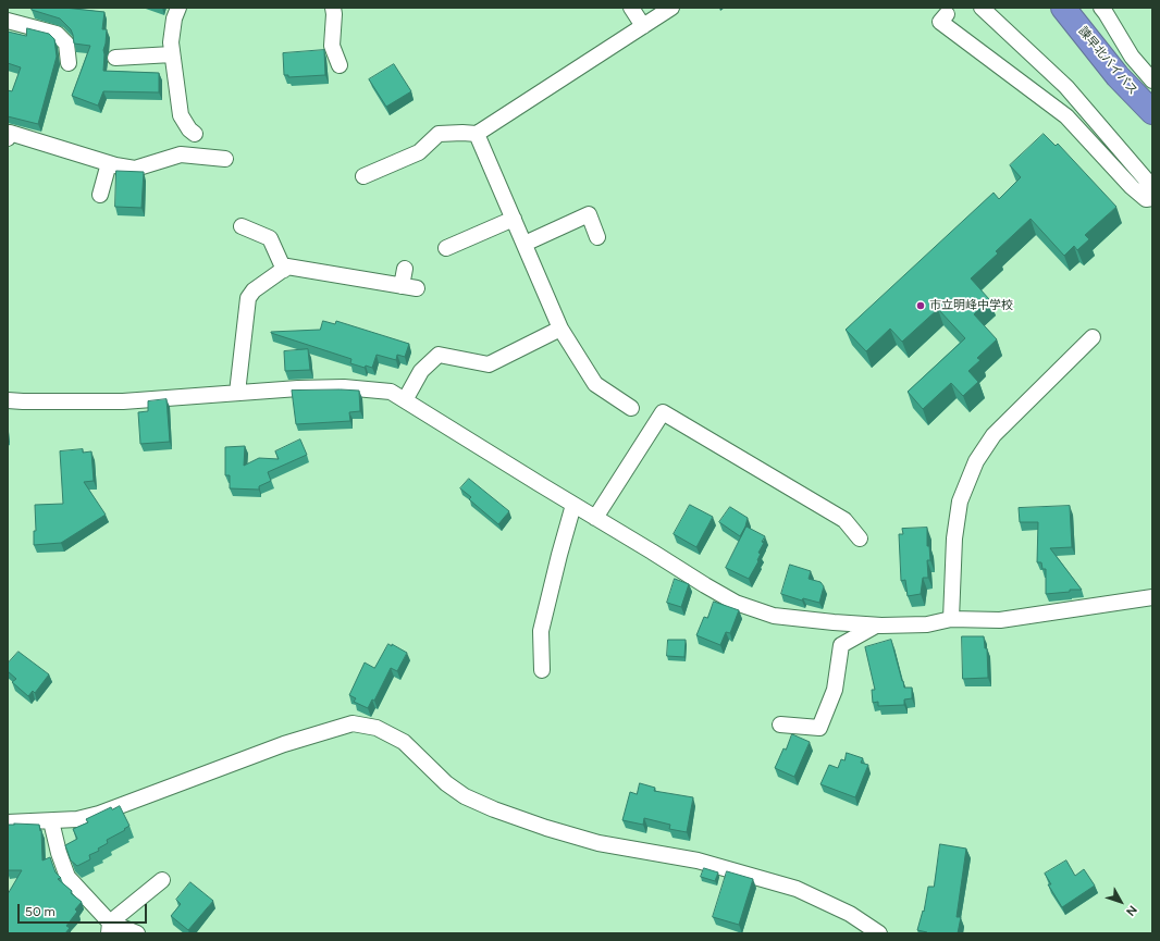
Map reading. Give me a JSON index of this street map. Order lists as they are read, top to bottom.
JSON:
{
  "streets": {
    "highway": ["諫早北バイパス"]
  },
  "places": ["市立明峰中学校"],
  "scale_bar": "50 m",
  "north": "bottom right"
}
